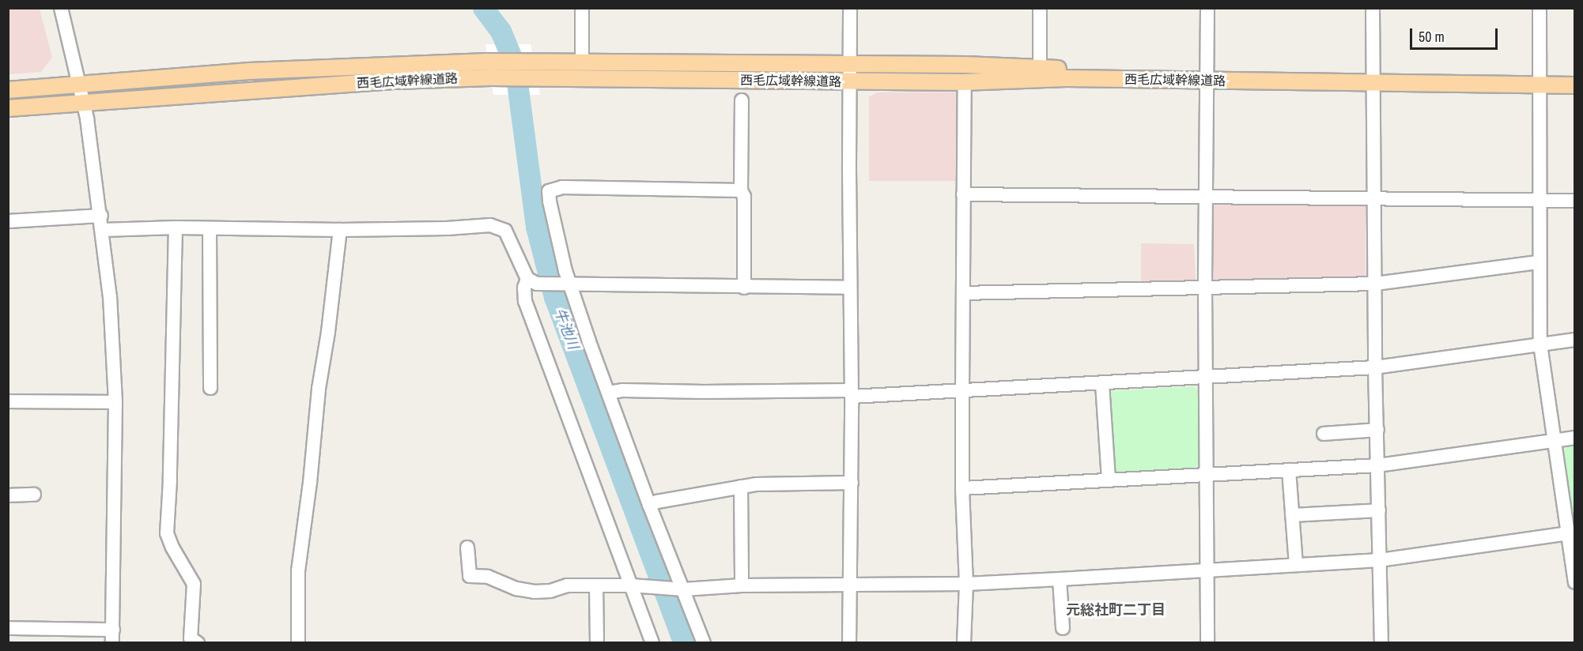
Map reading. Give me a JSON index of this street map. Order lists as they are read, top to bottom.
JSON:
{
  "streets": {
    "main road": ["西毛広域幹線道路"]
  },
  "districts": ["元総社町二丁目"],
  "water": ["牛池川"],
  "scale_bar": "50 m"
}
